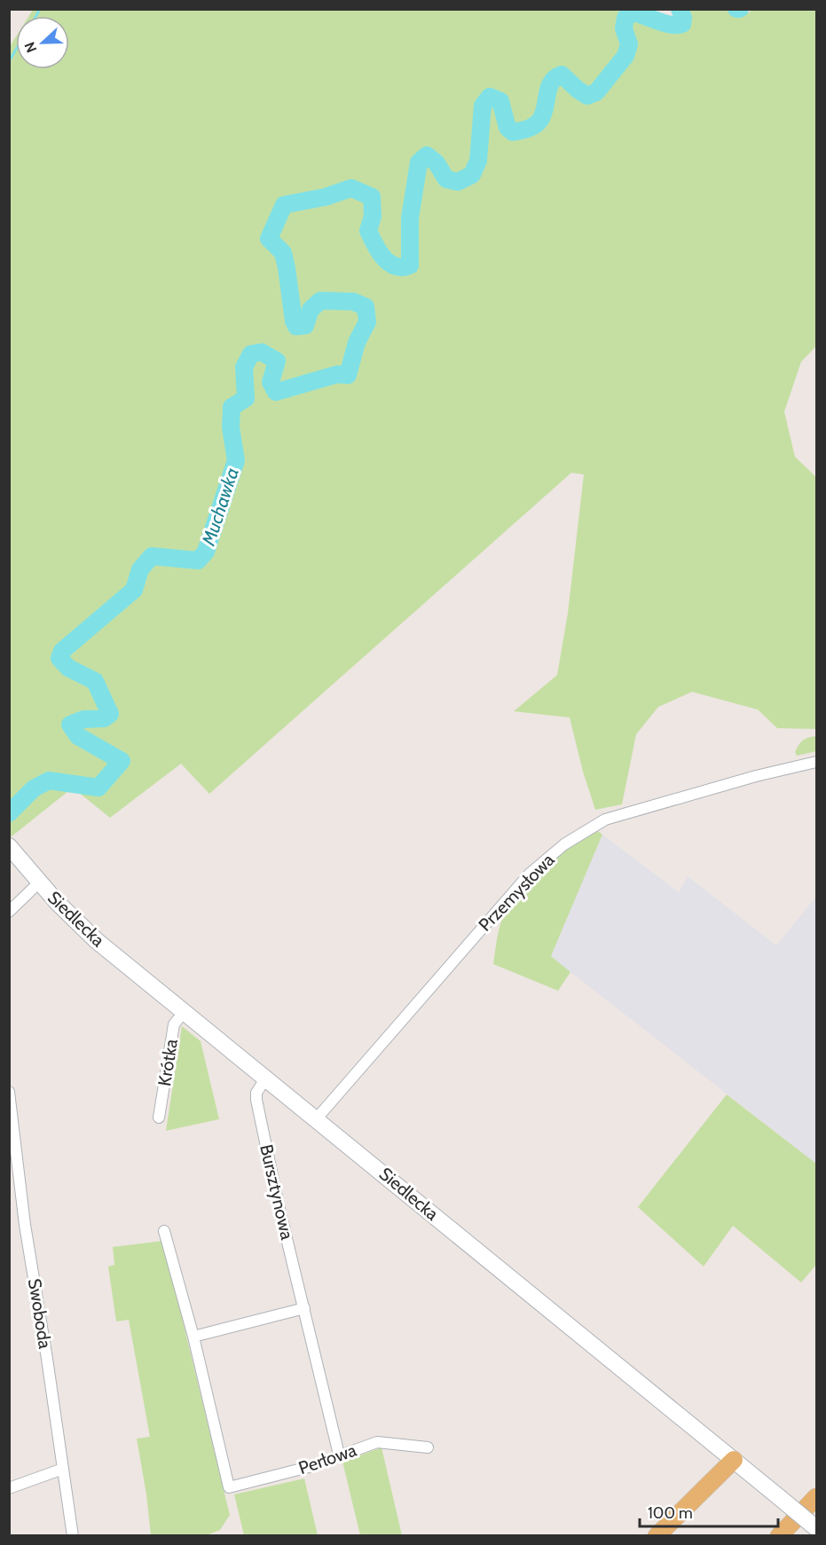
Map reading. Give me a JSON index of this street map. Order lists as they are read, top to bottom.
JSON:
{
  "streets": {
    "main road": ["Siedlecka"],
    "street": [
      "Przemysłowa",
      "Krótka",
      "Bursztynowa",
      "Swoboda",
      "Perłowa"
    ]
  },
  "crossings": [
    ["Przemysłowa", "Siedlecka"],
    ["Siedlecka", "Krótka"],
    ["Siedlecka", "Bursztynowa"],
    ["Bursztynowa", "Perłowa"]
  ],
  "water": ["Muchawka"],
  "scale_bar": "100 m",
  "north": "left"
}
